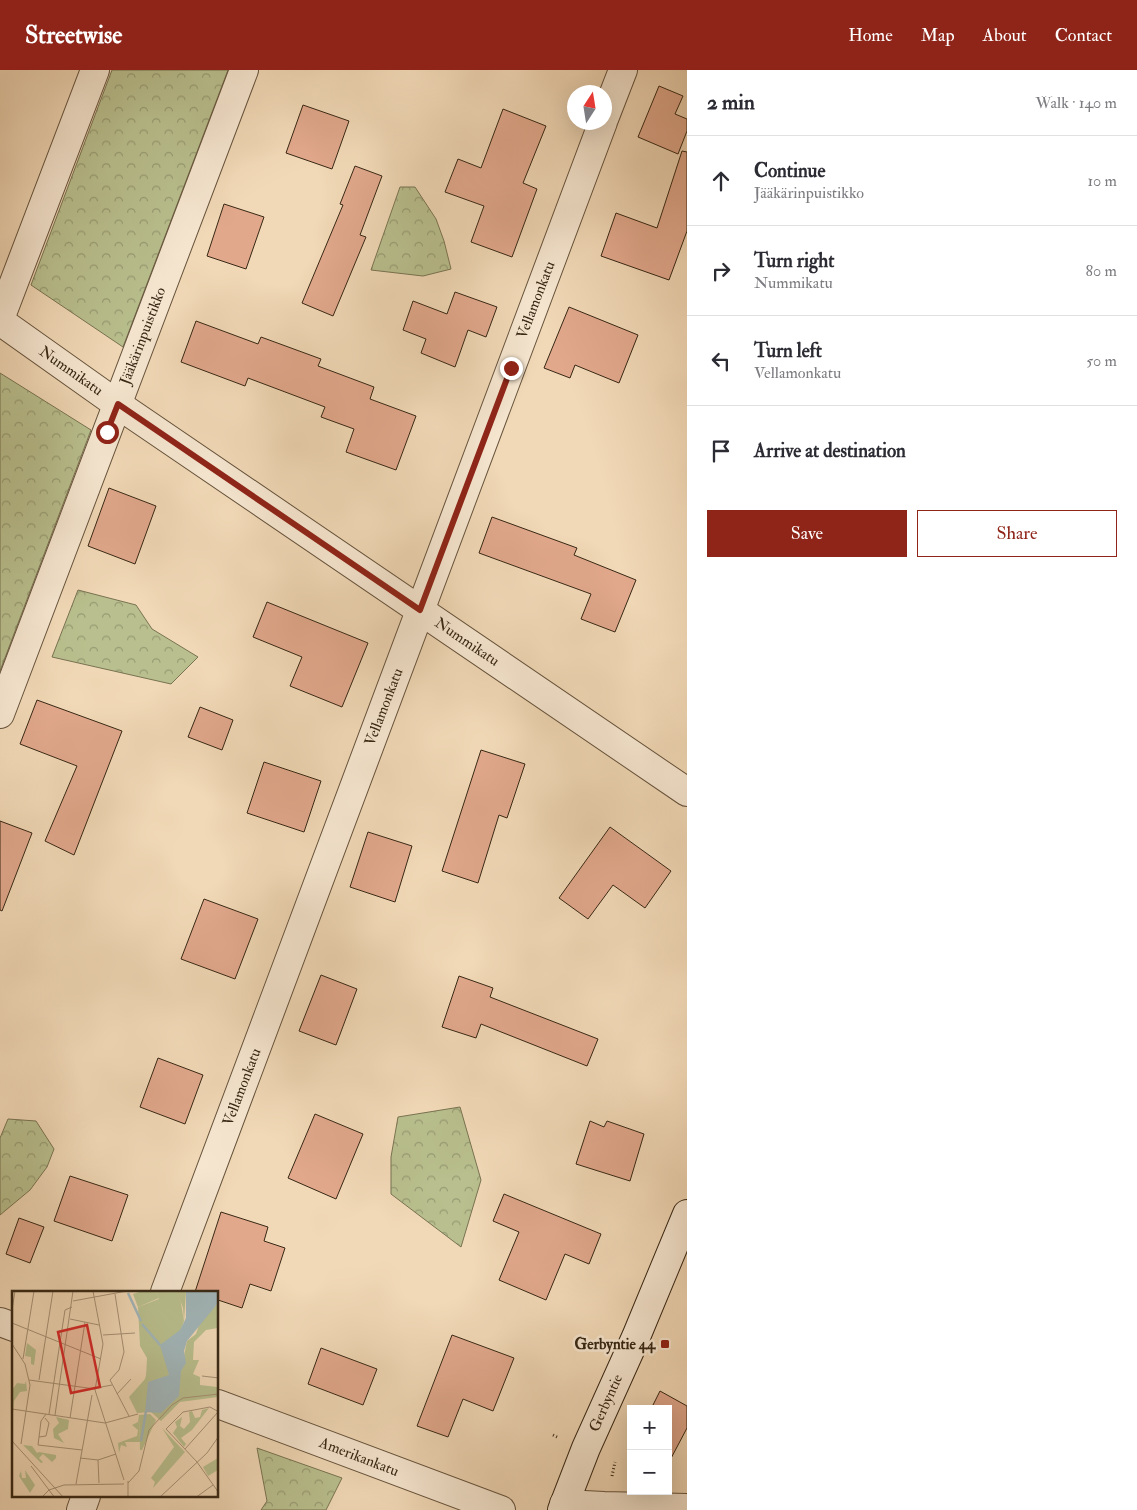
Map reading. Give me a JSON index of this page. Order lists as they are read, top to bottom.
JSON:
{
  "streets": {
    "street": [
      "Vellamonkatu",
      "Jääkärinpuistikko",
      "Nummikatu",
      "Gerbyntie",
      "Amerikankatu"
    ]
  },
  "crossings": [
    ["Vellamonkatu", "Nummikatu"],
    ["Jääkärinpuistikko", "Nummikatu"]
  ],
  "places": {
    "transit": ["Gerbyntie 44"]
  },
  "north": "top",
  "page": {
    "header": "Streetwise",
    "nav": [
      "Home",
      "Map",
      "About",
      "Contact"
    ],
    "heading": ["2 min", "Walk · 140 m"],
    "list": [
      ["Continue", "Jääkärinpuistikko", "10 m"],
      ["Turn right", "Nummikatu", "80 m"],
      ["Turn left", "Vellamonkatu", "50 m"],
      "Arrive at destination"
    ],
    "buttons": ["Save", "Share"],
    "map_buttons": ["+", "−"]
  }
}
